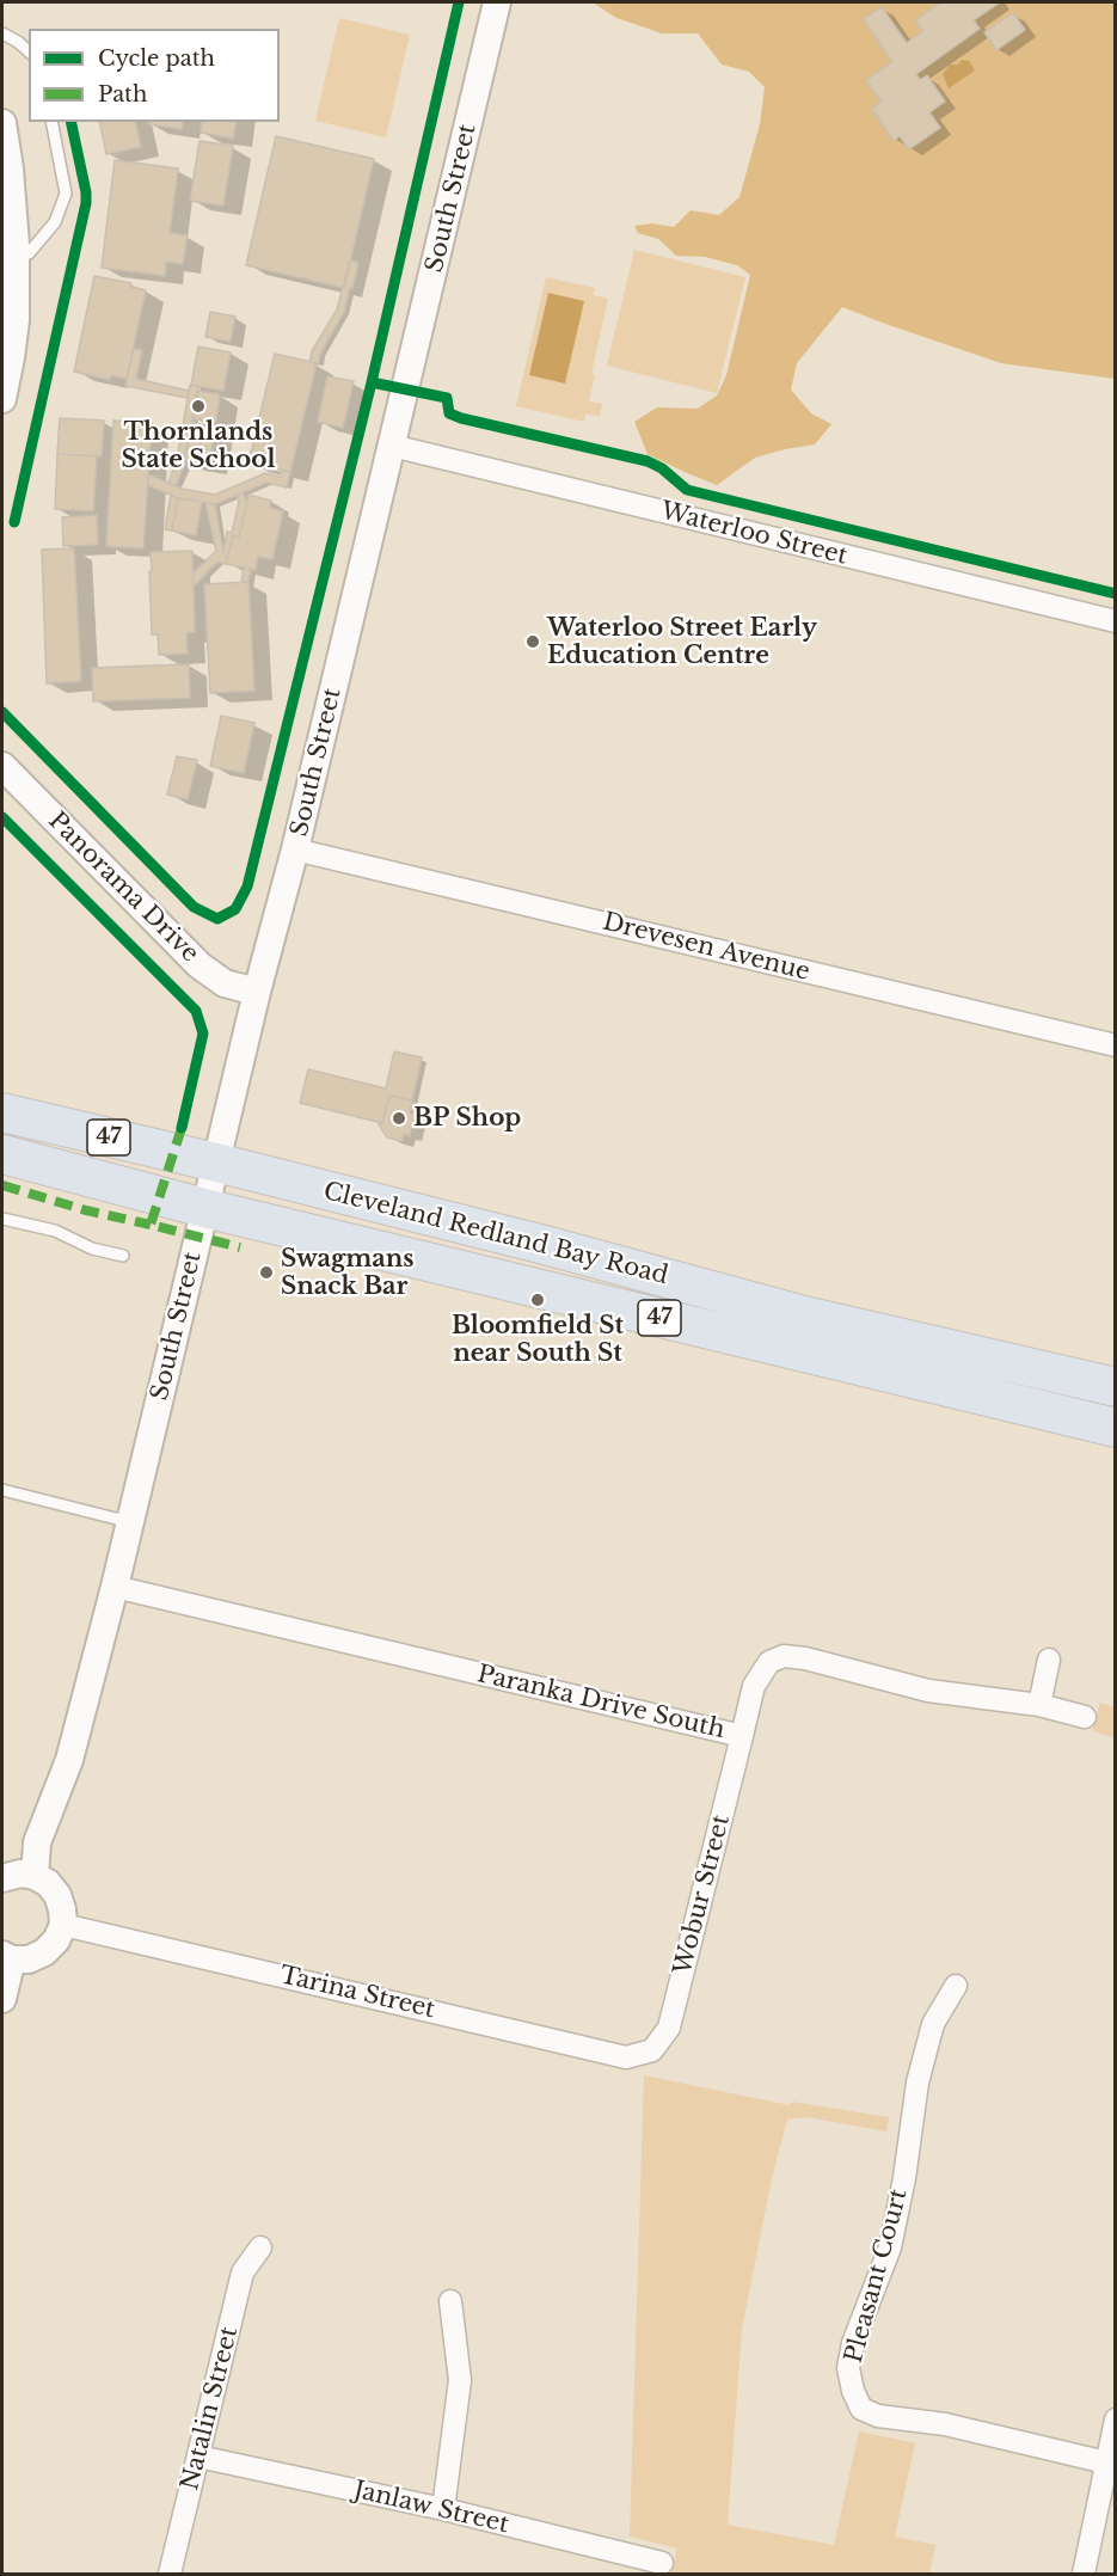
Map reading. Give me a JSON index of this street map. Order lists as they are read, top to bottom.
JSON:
{
  "streets": {
    "highway": ["47", "Cleveland Redland Bay Road"],
    "street": [
      "South Street",
      "Waterloo Street",
      "Panorama Drive",
      "Drevesen Avenue",
      "Paranka Drive South",
      "Wobur Street",
      "Tarina Street",
      "Pleasant Court",
      "Natalin Street",
      "Janlaw Street"
    ]
  },
  "crossings": [
    ["South Street", "Waterloo Street"],
    ["South Street", "Panorama Drive"],
    ["South Street", "Drevesen Avenue"],
    ["South Street", "Cleveland Redland Bay Road"],
    ["South Street", "Paranka Drive South"],
    ["Paranka Drive South", "Wobur Street"],
    ["Wobur Street", "Tarina Street"],
    ["Natalin Street", "Janlaw Street"]
  ],
  "places": [
    "Thornlands State School",
    "Waterloo Street Early Education Centre",
    "BP Shop",
    "Swagmans Snack Bar",
    "Bloomfield St near South St"
  ],
  "legend": ["Cycle path", "Path"]
}
